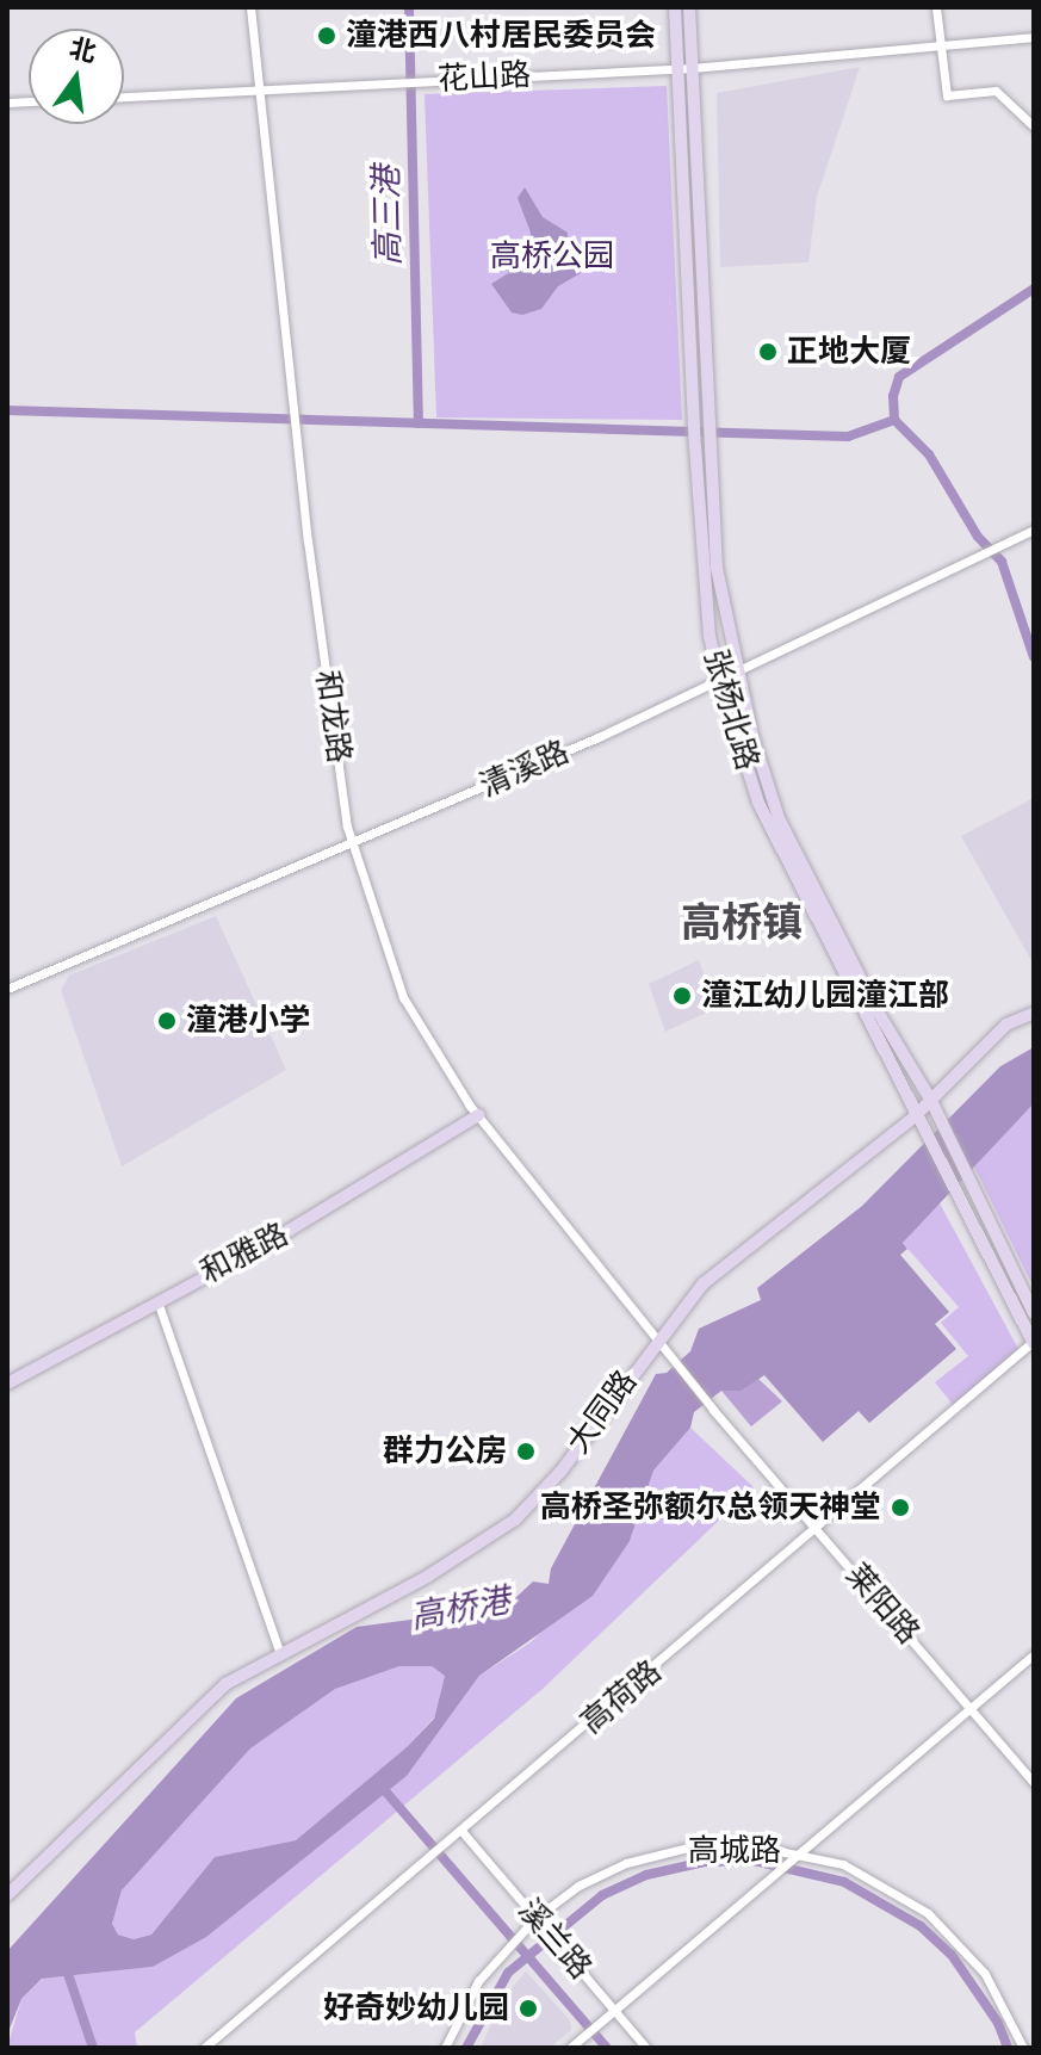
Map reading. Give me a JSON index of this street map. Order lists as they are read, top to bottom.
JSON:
{
  "streets": {
    "main road": ["张杨北路", "和雅路", "大同路"],
    "street": [
      "花山路",
      "和龙路",
      "清溪路",
      "莱阳路",
      "高荷路",
      "高城路",
      "溪兰路"
    ]
  },
  "crossings": [
    ["花山路", "张杨北路"],
    ["花山路", "和龙路"],
    ["张杨北路", "清溪路"],
    ["张杨北路", "大同路"],
    ["张杨北路", "高荷路"],
    ["和龙路", "清溪路"],
    ["和龙路", "和雅路"],
    ["和龙路", "大同路"],
    ["和龙路", "莱阳路"],
    ["大同路", "莱阳路"],
    ["莱阳路", "高荷路"],
    ["高荷路", "溪兰路"],
    ["高城路", "溪兰路"]
  ],
  "districts": ["高桥镇"],
  "water": ["高三港", "高桥港"],
  "parks": ["高桥公园"],
  "places": [
    "潼港西八村居民委员会",
    "正地大厦",
    "潼江幼儿园潼江部",
    "潼港小学",
    "群力公房",
    "高桥圣弥额尔总领天神堂",
    "好奇妙幼儿园"
  ],
  "north": "top"
}
